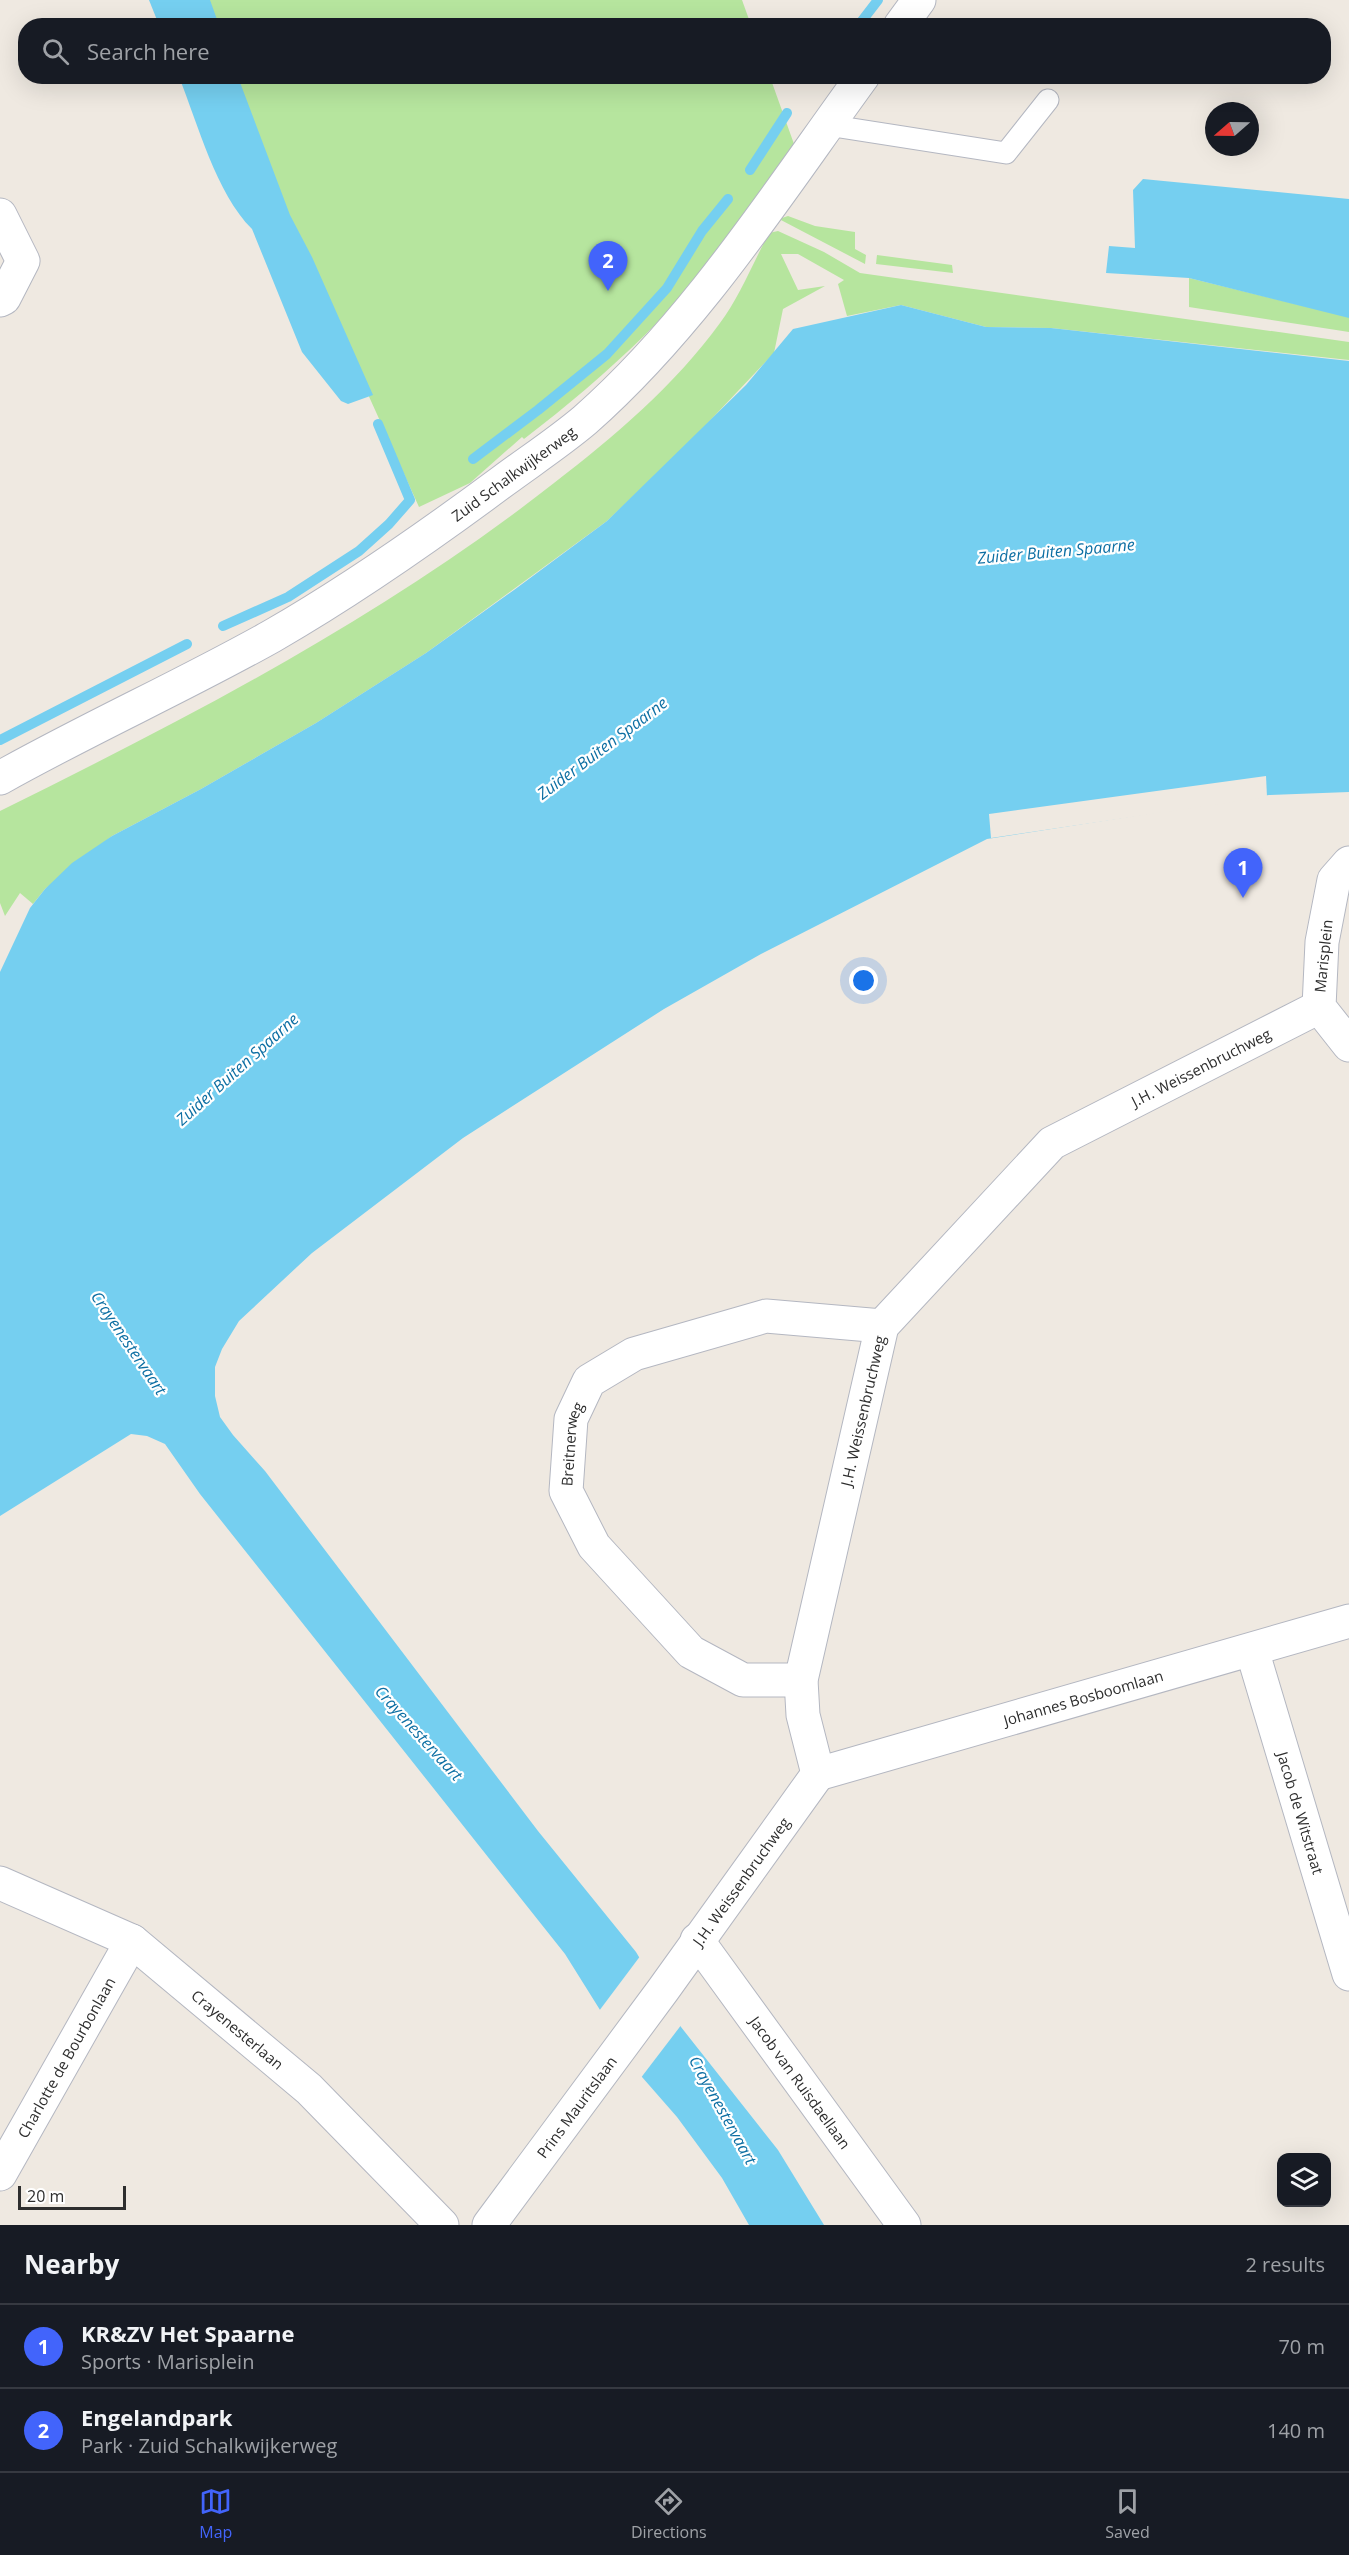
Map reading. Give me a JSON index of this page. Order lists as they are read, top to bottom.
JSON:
{
  "streets": {
    "street": [
      "Zuid Schalkwijkerweg",
      "Marisplein",
      "J.H. Weissenbruchweg",
      "Breitnerweg",
      "Johannes Bosboomlaan",
      "Jacob de Witstraat",
      "Crayenesterlaan",
      "Charlotte de Bourbonlaan",
      "Jacob van Ruisdaellaan",
      "Prins Mauritslaan"
    ]
  },
  "crossings": [
    ["Marisplein", "J.H. Weissenbruchweg"],
    ["J.H. Weissenbruchweg", "Breitnerweg"],
    ["J.H. Weissenbruchweg", "Johannes Bosboomlaan"],
    ["J.H. Weissenbruchweg", "Jacob van Ruisdaellaan"],
    ["J.H. Weissenbruchweg", "Prins Mauritslaan"],
    ["Johannes Bosboomlaan", "Jacob de Witstraat"],
    ["Crayenesterlaan", "Charlotte de Bourbonlaan"]
  ],
  "water": ["Zuider Buiten Spaarne", "Crayenestervaart"],
  "scale_bar": "20 m",
  "north": "left",
  "page": {
    "search": "Search here",
    "pins": ["2", "1"],
    "scale": "20 m",
    "heading": ["Nearby", "2 results"],
    "list": [
      {
        "mark": "1",
        "name": "KR&ZV Het Spaarne",
        "note": "Sports · Marisplein",
        "value": "70 m"
      },
      {
        "mark": "2",
        "name": "Engelandpark",
        "note": "Park · Zuid Schalkwijkerweg",
        "value": "140 m"
      }
    ],
    "nav": ["Map", "Directions", "Saved"]
  }
}
